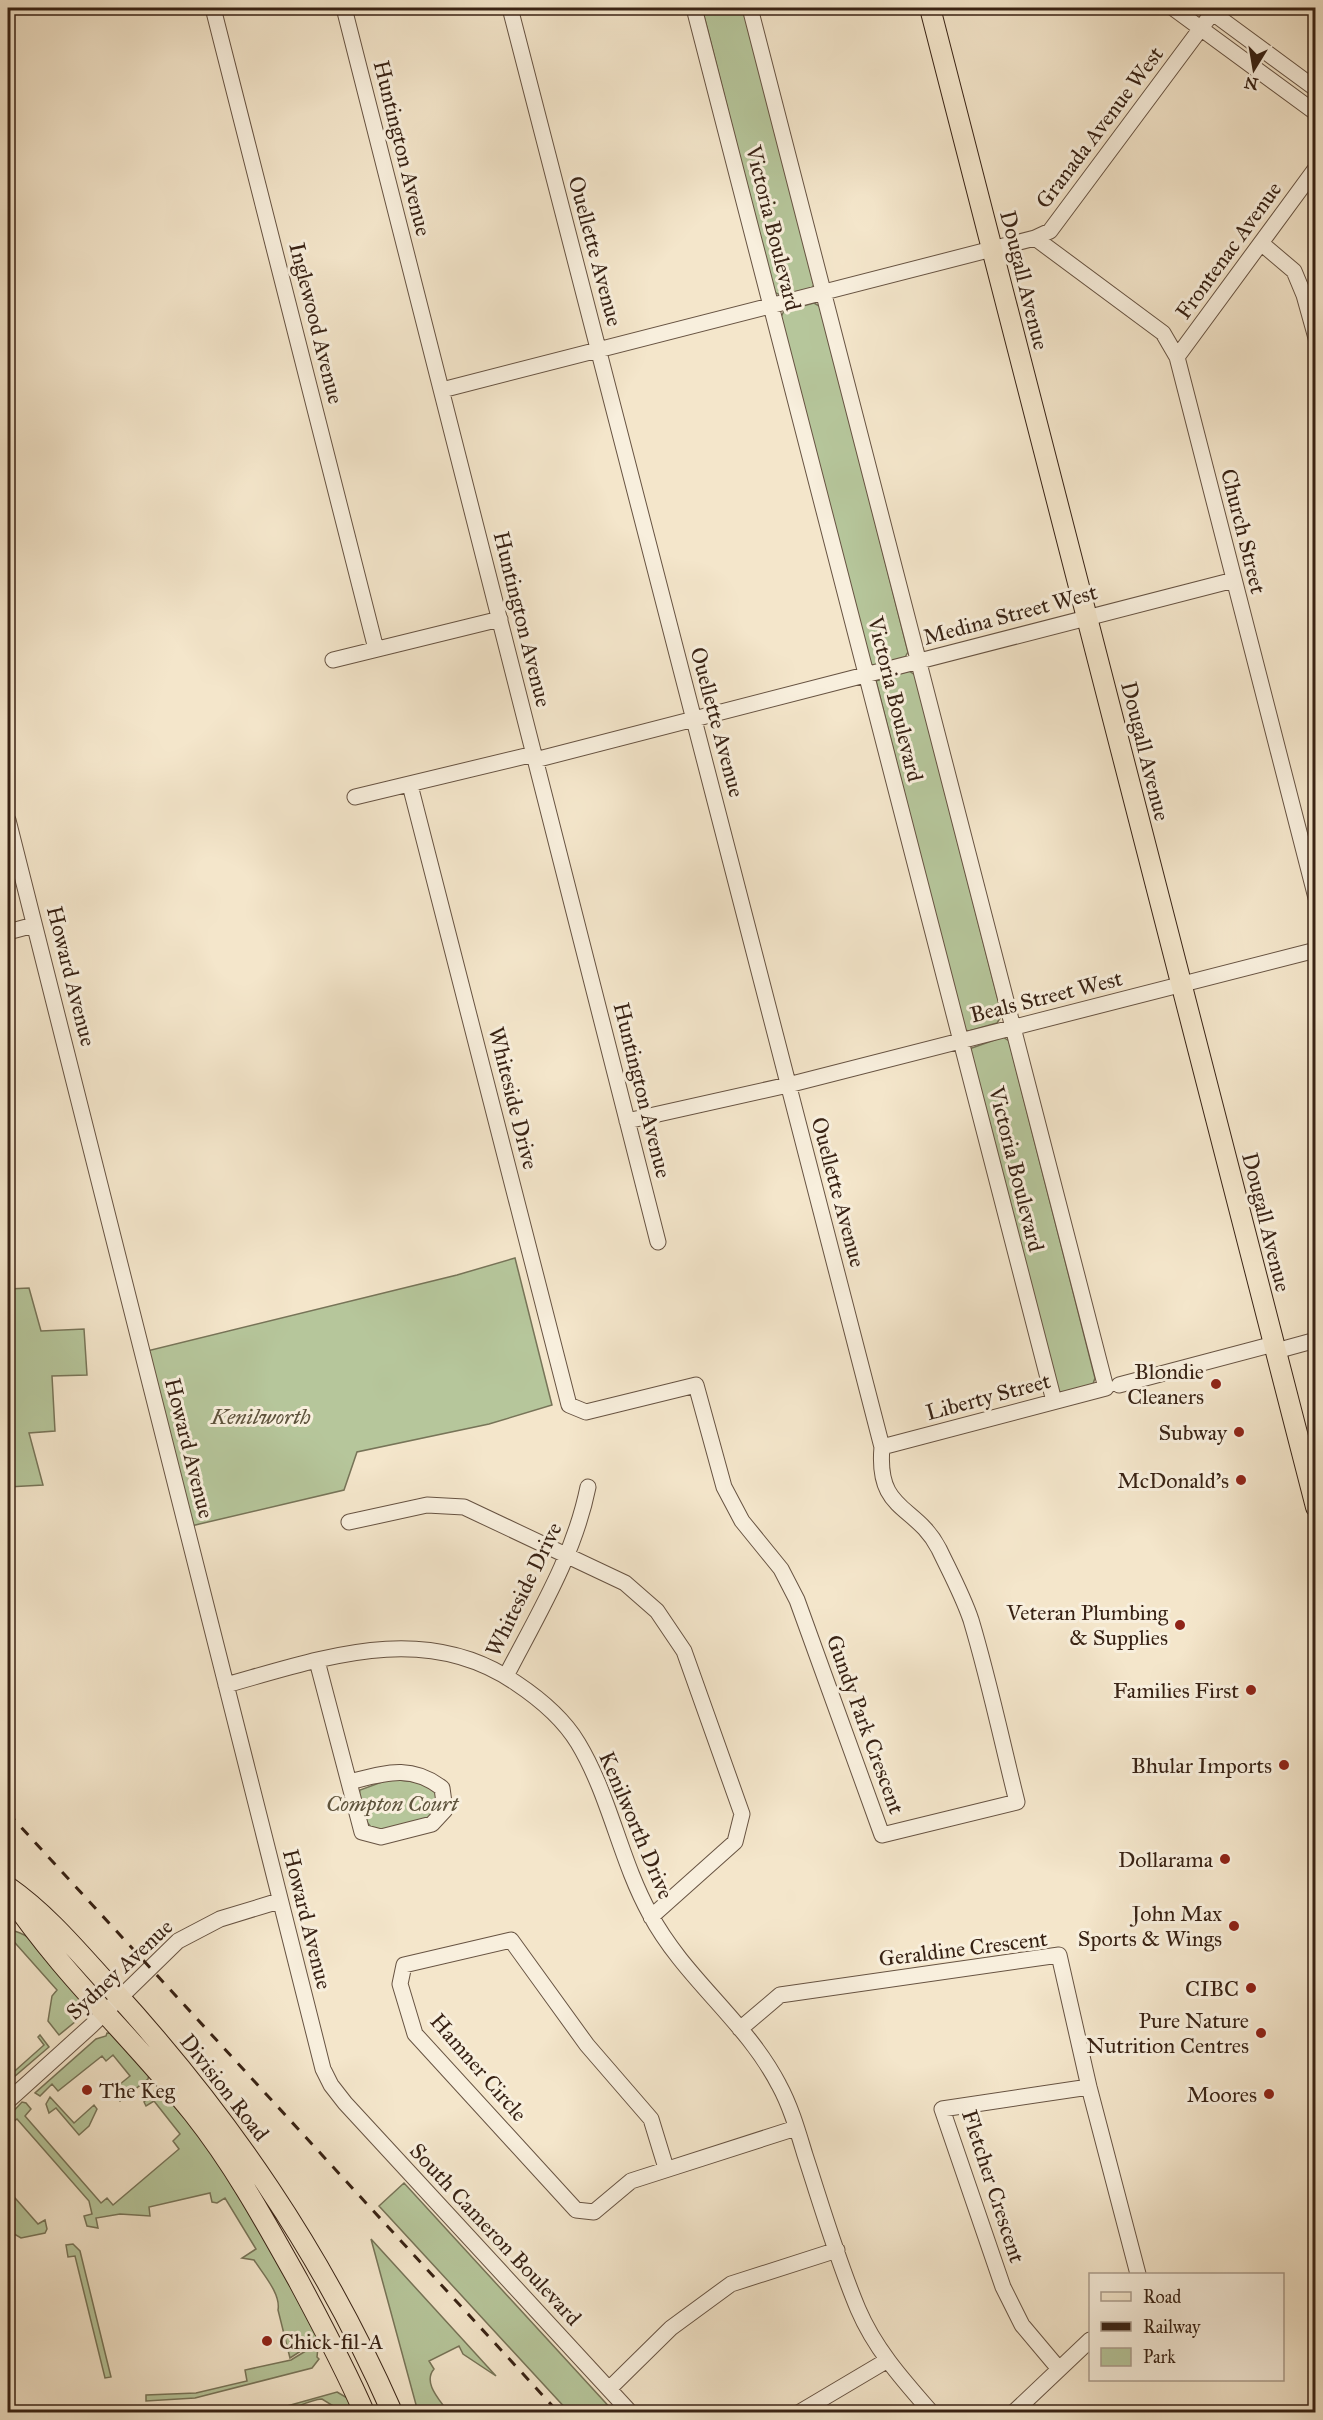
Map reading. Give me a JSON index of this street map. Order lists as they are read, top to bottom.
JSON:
{
  "streets": {
    "main road": ["Dougall Avenue", "Division Road"],
    "street": [
      "Granada Avenue West",
      "Huntington Avenue",
      "Victoria Boulevard",
      "Frontenac Avenue",
      "Ouellette Avenue",
      "Inglewood Avenue",
      "Church Street",
      "Medina Street West",
      "Howard Avenue",
      "Beals Street West",
      "Whiteside Drive",
      "Liberty Street",
      "Gundy Park Crescent",
      "Kenilworth Drive",
      "Geraldine Crescent",
      "Sydney Avenue",
      "Hamner Circle",
      "Fletcher Crescent",
      "South Cameron Boulevard"
    ]
  },
  "crossings": [
    ["Granada Avenue West", "Huntington Avenue"],
    ["Granada Avenue West", "Victoria Boulevard"],
    ["Granada Avenue West", "Ouellette Avenue"],
    ["Granada Avenue West", "Dougall Avenue"],
    ["Granada Avenue West", "Church Street"],
    ["Huntington Avenue", "Medina Street West"],
    ["Huntington Avenue", "Beals Street West"],
    ["Victoria Boulevard", "Medina Street West"],
    ["Victoria Boulevard", "Beals Street West"],
    ["Victoria Boulevard", "Liberty Street"],
    ["Frontenac Avenue", "Church Street"],
    ["Ouellette Avenue", "Medina Street West"],
    ["Ouellette Avenue", "Beals Street West"],
    ["Ouellette Avenue", "Liberty Street"],
    ["Ouellette Avenue", "Gundy Park Crescent"],
    ["Dougall Avenue", "Medina Street West"],
    ["Dougall Avenue", "Beals Street West"],
    ["Dougall Avenue", "Liberty Street"],
    ["Church Street", "Medina Street West"],
    ["Medina Street West", "Whiteside Drive"],
    ["Howard Avenue", "Kenilworth Drive"],
    ["Howard Avenue", "Sydney Avenue"],
    ["Howard Avenue", "South Cameron Boulevard"],
    ["Whiteside Drive", "Gundy Park Crescent"],
    ["Whiteside Drive", "Kenilworth Drive"],
    ["Liberty Street", "Gundy Park Crescent"],
    ["Kenilworth Drive", "Geraldine Crescent"],
    ["Kenilworth Drive", "Hamner Circle"],
    ["Geraldine Crescent", "Fletcher Crescent"],
    ["Sydney Avenue", "Division Road"]
  ],
  "parks": ["Kenilworth", "Compton Court"],
  "places": [
    "Blondie Cleaners",
    "Subway",
    "McDonald's",
    "Veteran Plumbing & Supplies",
    "Families First",
    "Bhular Imports",
    "Dollarama",
    "John Max Sports & Wings",
    "CIBC",
    "Pure Nature Nutrition Centres",
    "The Keg",
    "Moores",
    "Chick-fil-A"
  ],
  "legend": ["Road", "Railway", "Park"],
  "north": "bottom"
}
